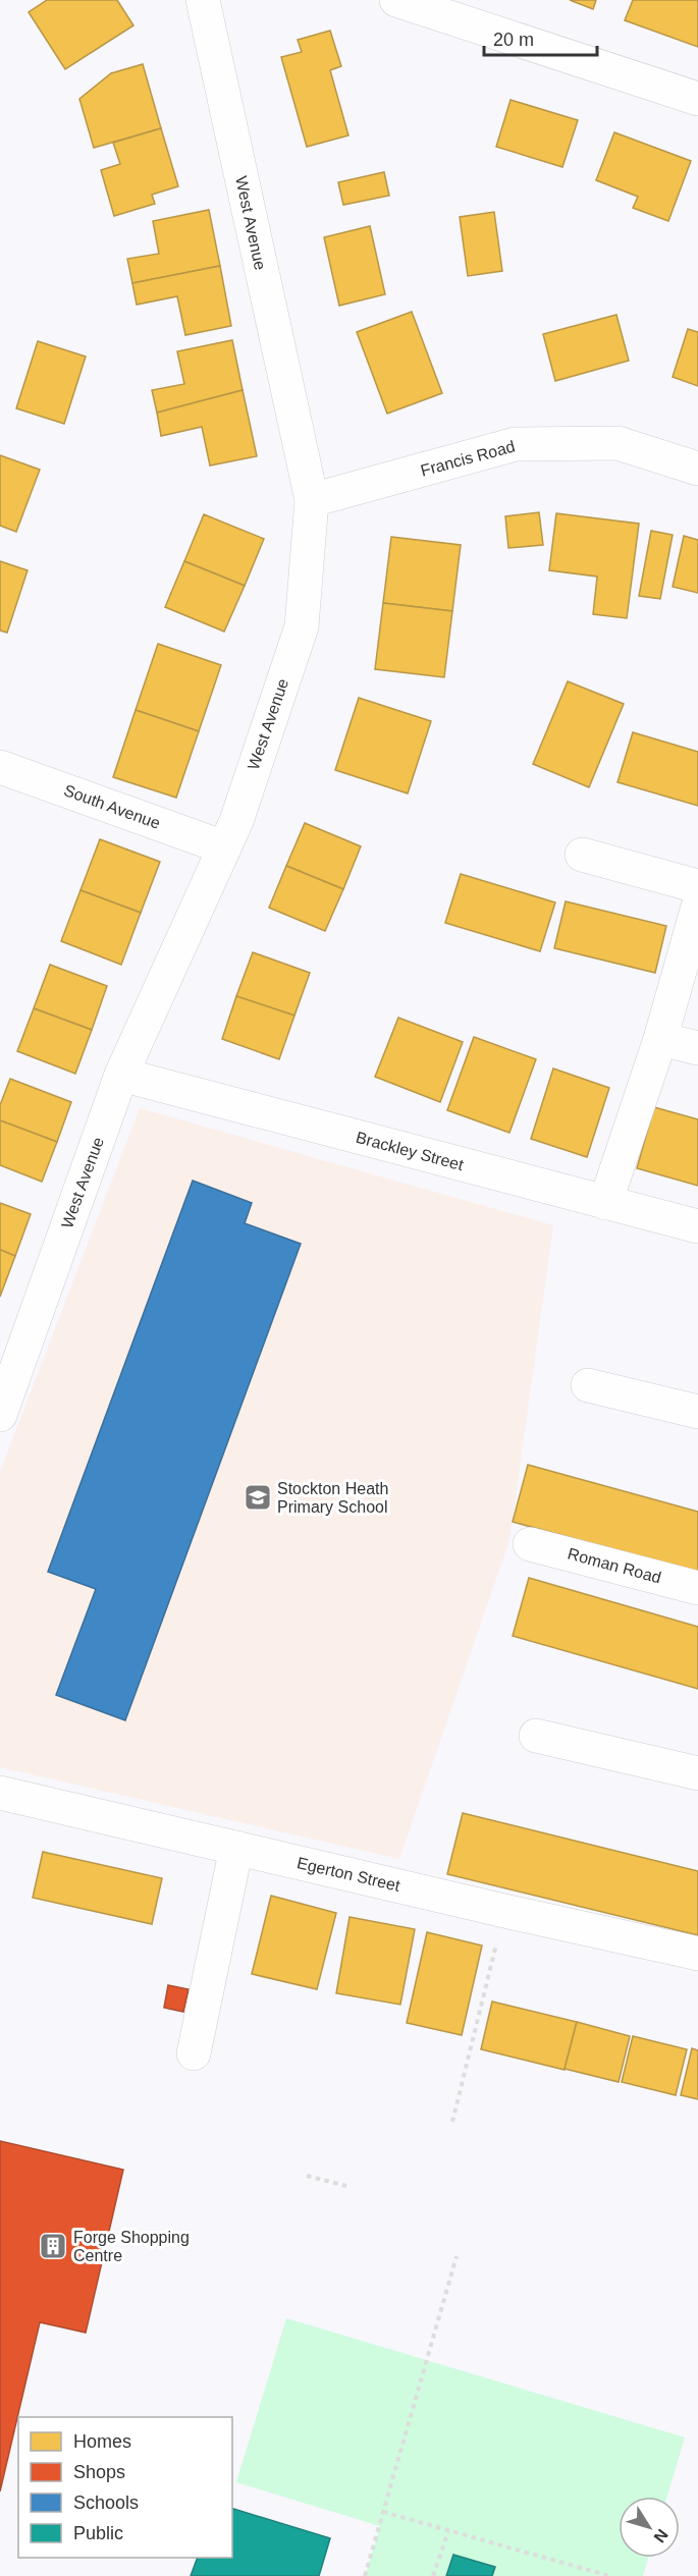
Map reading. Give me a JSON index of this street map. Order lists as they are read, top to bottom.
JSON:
{
  "streets": {
    "street": [
      "West Avenue",
      "Francis Road",
      "South Avenue",
      "Brackley Street",
      "Roman Road",
      "Egerton Street"
    ]
  },
  "crossings": [
    ["West Avenue", "Francis Road"],
    ["West Avenue", "South Avenue"],
    ["West Avenue", "Brackley Street"]
  ],
  "places": {
    "school or university": ["Stockton Heath Primary School"],
    "building": ["Forge Shopping Centre"]
  },
  "legend": [
    "Homes",
    "Shops",
    "Schools",
    "Public"
  ],
  "scale_bar": "20 m",
  "north": "bottom right"
}
